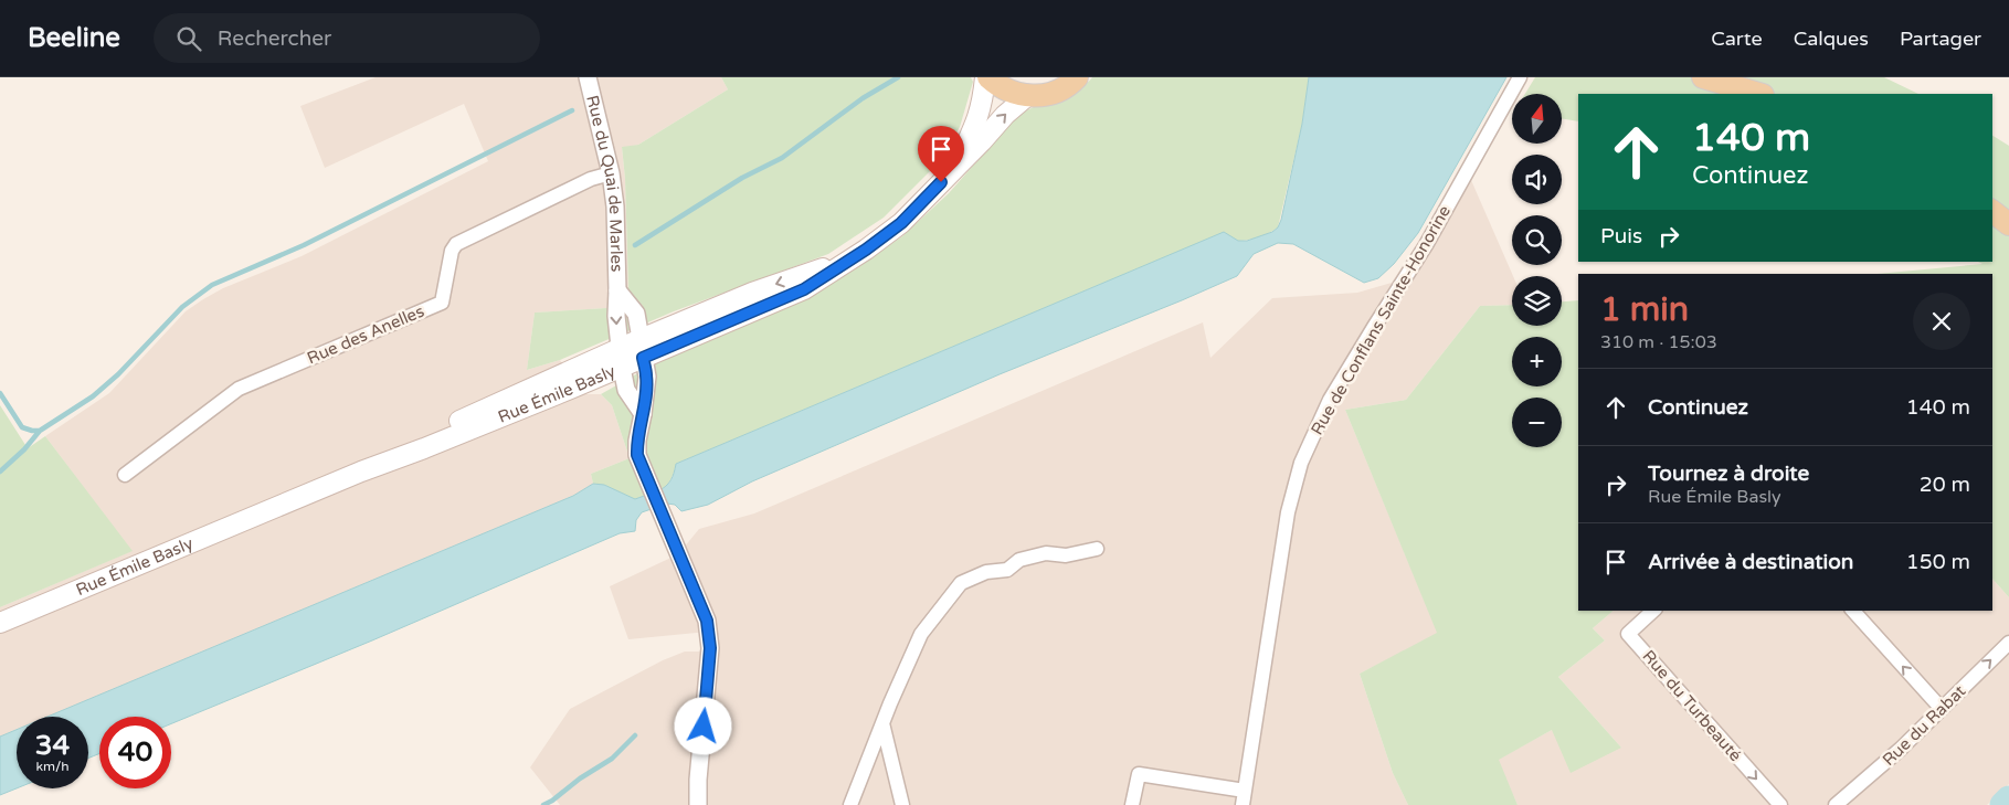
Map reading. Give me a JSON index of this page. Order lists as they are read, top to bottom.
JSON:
{
  "streets": {
    "main road": ["Rue Émile Basly"],
    "street": [
      "Rue du Quai de Marles",
      "Rue de Conflans Sainte-Honorine",
      "Rue des Anelles",
      "Rue du Turbeauté",
      "Rue du Rabat"
    ]
  },
  "crossings": [
    ["Rue du Quai de Marles", "Rue des Anelles"],
    ["Rue du Quai de Marles", "Rue Émile Basly"]
  ],
  "one_way": ["Rue du Turbeauté", "Rue du Rabat"],
  "north": "top",
  "page": {
    "header": "Beeline",
    "search": "Rechercher",
    "nav": ["Carte", "Calques", "Partager"],
    "map_buttons": ["+", "−"],
    "turn": ["140 m", "Continuez"],
    "then": "Puis",
    "heading": ["1 min", "310 m · 15:03"],
    "list": [
      {
        "name": "Continuez",
        "value": "140 m"
      },
      {
        "name": "Tournez à droite",
        "note": "Rue Émile Basly",
        "value": "20 m"
      },
      {
        "name": "Arrivée à destination",
        "value": "150 m"
      }
    ],
    "speed": "34 km/h",
    "limit": "40"
  }
}
